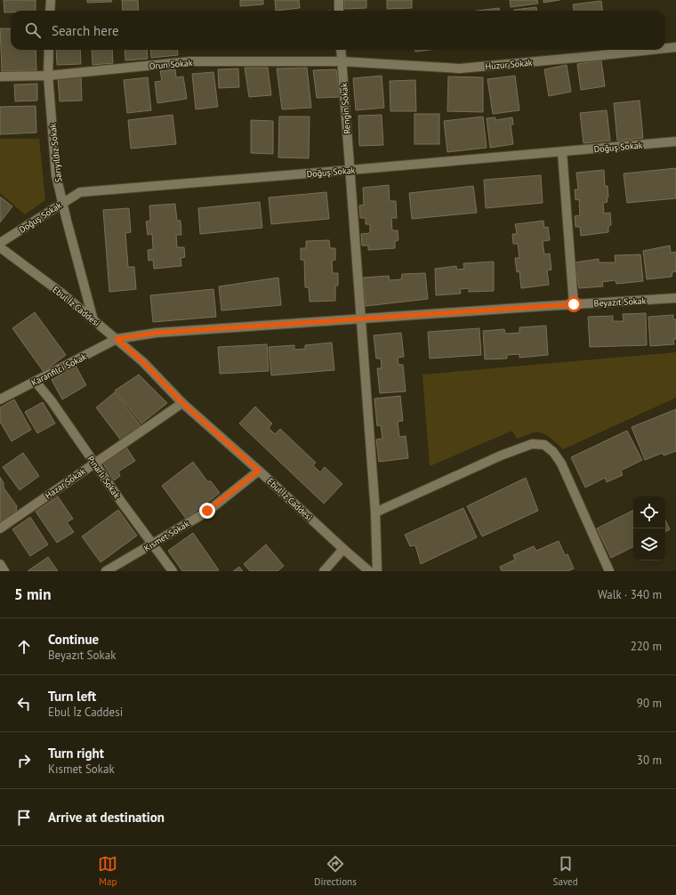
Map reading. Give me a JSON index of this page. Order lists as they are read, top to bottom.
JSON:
{
  "streets": {
    "street": [
      "Orun Sokak",
      "Huzur Sokak",
      "Rengin Sokak",
      "Doğuş Sokak",
      "Sarıyıldız Sokak",
      "Beyazıt Sokak",
      "Ebul İz Caddesi",
      "Karanfilci Sokak",
      "Pınarlı Sokak",
      "Hazar Sokak",
      "Kısmet Sokak"
    ]
  },
  "crossings": [
    ["Orun Sokak", "Huzur Sokak"],
    ["Orun Sokak", "Rengin Sokak"],
    ["Orun Sokak", "Sarıyıldız Sokak"],
    ["Huzur Sokak", "Rengin Sokak"],
    ["Rengin Sokak", "Doğuş Sokak"],
    ["Rengin Sokak", "Beyazıt Sokak"],
    ["Doğuş Sokak", "Sarıyıldız Sokak"],
    ["Doğuş Sokak", "Ebul İz Caddesi"],
    ["Sarıyıldız Sokak", "Ebul İz Caddesi"],
    ["Beyazıt Sokak", "Ebul İz Caddesi"],
    ["Beyazıt Sokak", "Karanfilci Sokak"],
    ["Ebul İz Caddesi", "Karanfilci Sokak"],
    ["Ebul İz Caddesi", "Hazar Sokak"],
    ["Ebul İz Caddesi", "Kısmet Sokak"],
    ["Karanfilci Sokak", "Pınarlı Sokak"],
    ["Pınarlı Sokak", "Hazar Sokak"],
    ["Pınarlı Sokak", "Kısmet Sokak"]
  ],
  "page": {
    "search": "Search here",
    "heading": ["5 min", "Walk · 340 m"],
    "list": [
      ["Continue", "Beyazıt Sokak", "220 m"],
      ["Turn left", "Ebul İz Caddesi", "90 m"],
      ["Turn right", "Kısmet Sokak", "30 m"],
      "Arrive at destination"
    ],
    "nav": ["Map", "Directions", "Saved"]
  }
}
